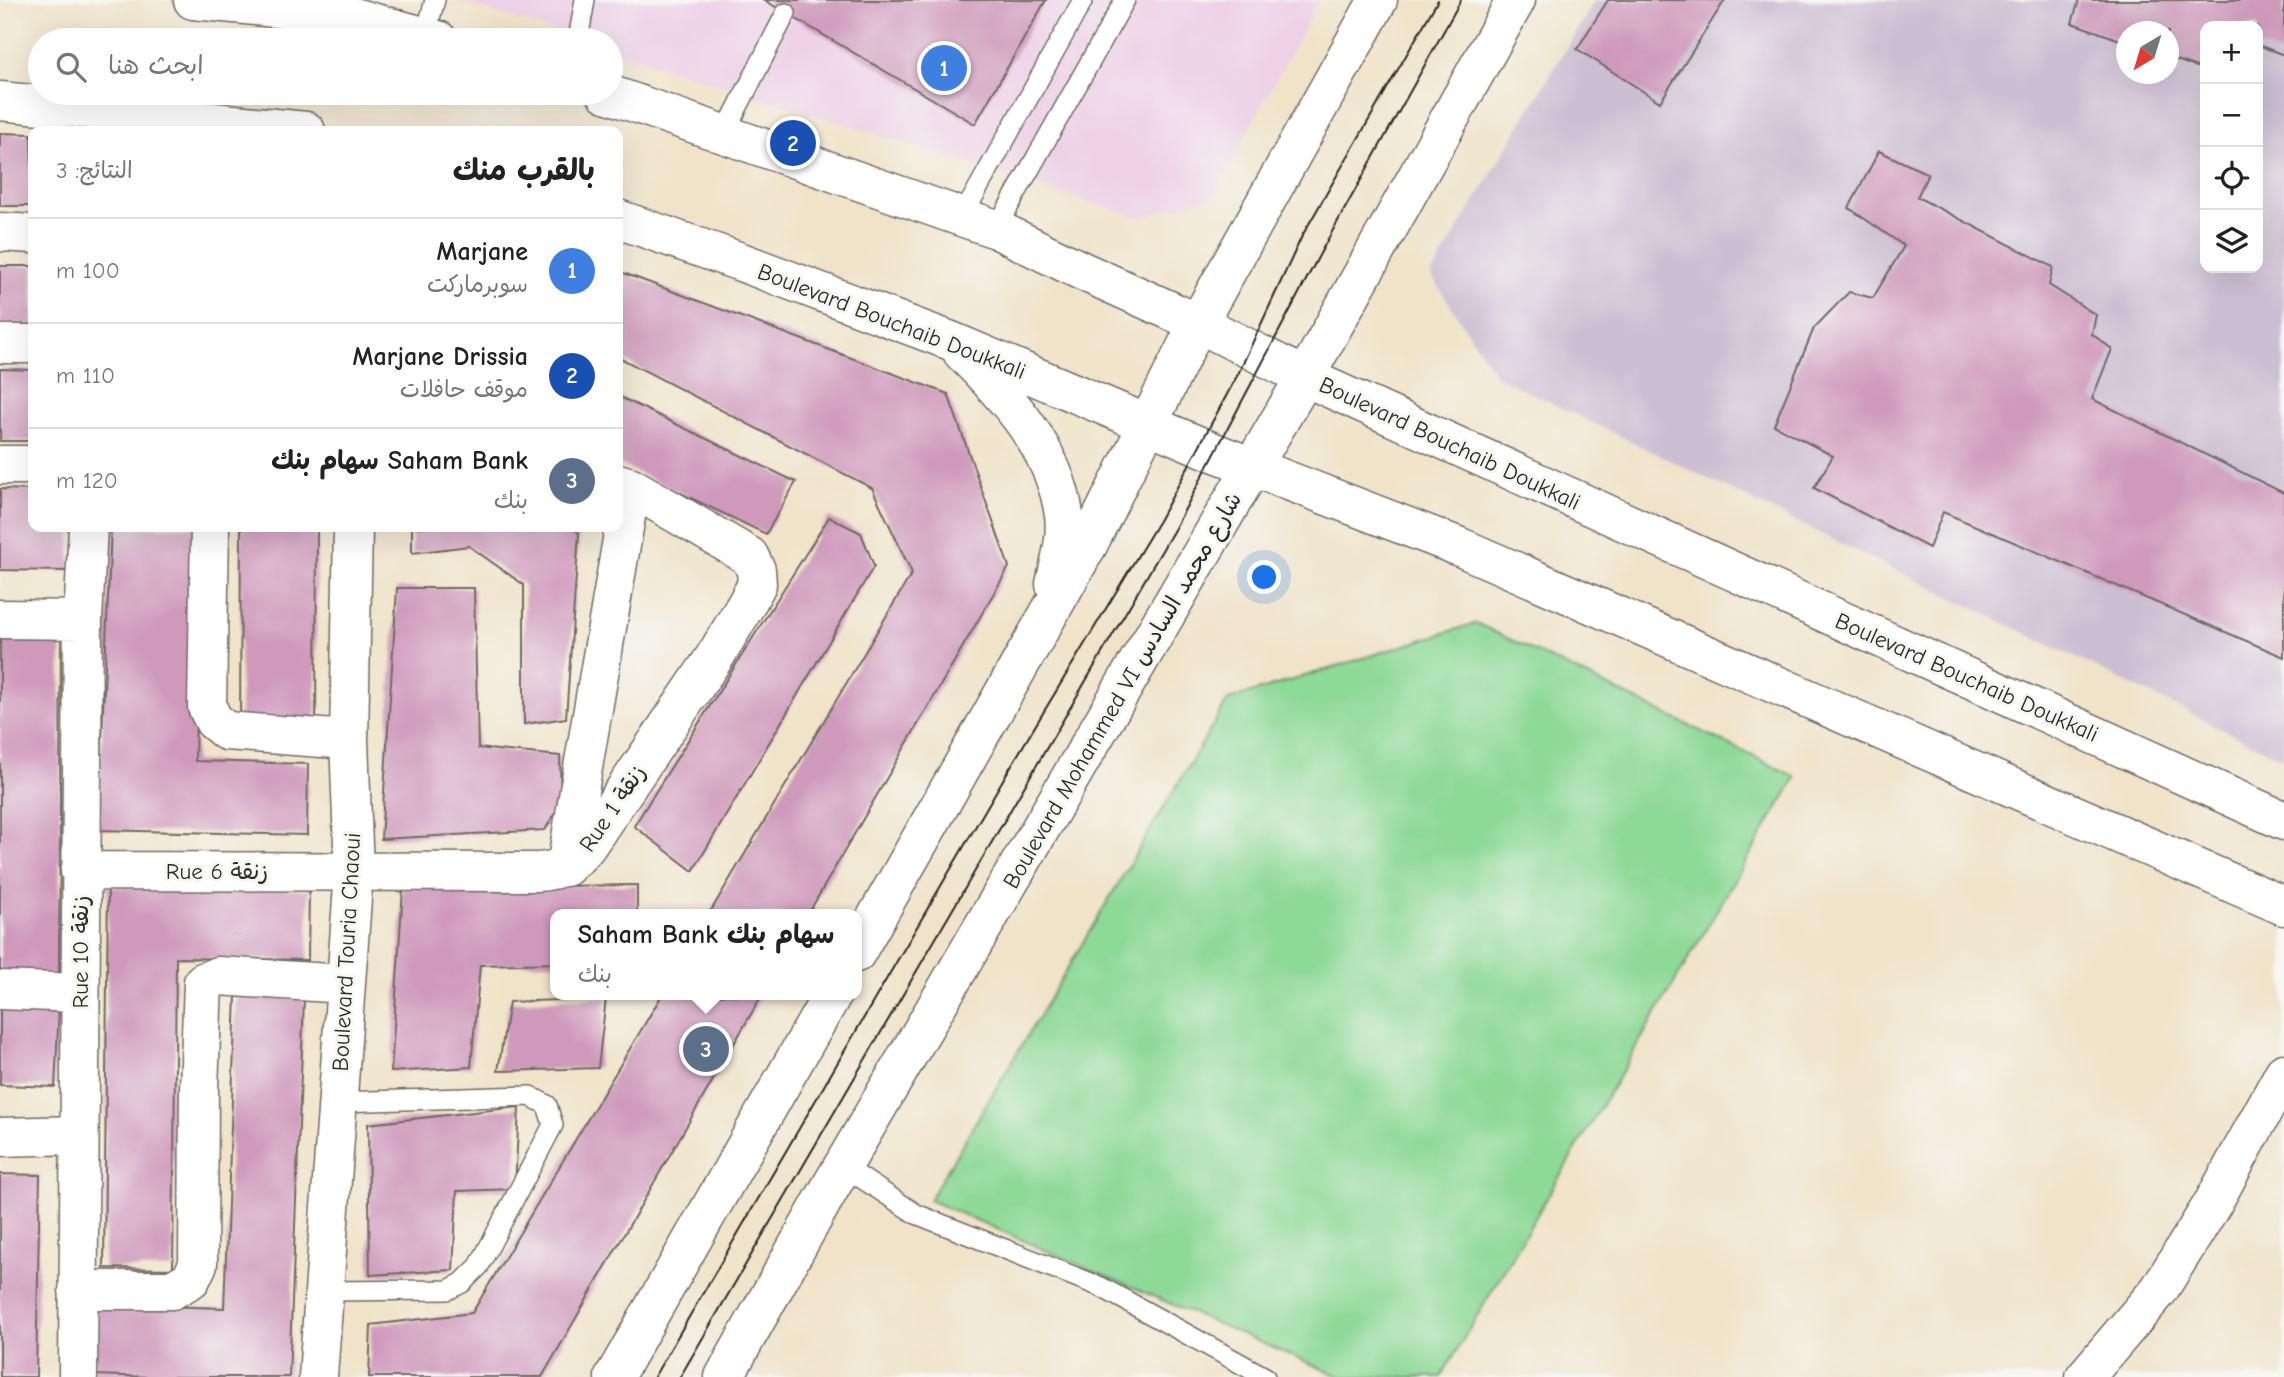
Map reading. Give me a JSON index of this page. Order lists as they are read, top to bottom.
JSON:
{
  "streets": {
    "main road": [
      "Boulevard Bouchaib Doukkali",
      "Boulevard Mohammed VI شارع محمد السادس",
      "Rue 1 زنقة",
      "Rue 6 زنقة",
      "Rue 10 زنقة",
      "Boulevard Touria Chaoui"
    ]
  },
  "crossings": [
    ["Boulevard Bouchaib Doukkali", "Boulevard Mohammed VI شارع محمد السادس"],
    ["Rue 1 زنقة", "Rue 6 زنقة"],
    ["Rue 1 زنقة", "Boulevard Touria Chaoui"],
    ["Rue 6 زنقة", "Rue 10 زنقة"],
    ["Rue 6 زنقة", "Boulevard Touria Chaoui"]
  ],
  "north": "bottom left",
  "page": {
    "map_buttons": ["+", "−"],
    "search": "ابحث هنا",
    "pins": ["1", "2", "3"],
    "heading": ["بالقرب منك", "النتائج: 3"],
    "list": [
      {
        "mark": "1",
        "name": "Marjane",
        "note": "سوبرماركت",
        "value": "100 m"
      },
      {
        "mark": "2",
        "name": "Marjane Drissia",
        "note": "موقف حافلات",
        "value": "110 m"
      },
      {
        "mark": "3",
        "name": "Saham Bank سهام بنك",
        "note": "بنك",
        "value": "120 m"
      }
    ],
    "popup": ["Saham Bank سهام بنك", "بنك"]
  }
}
